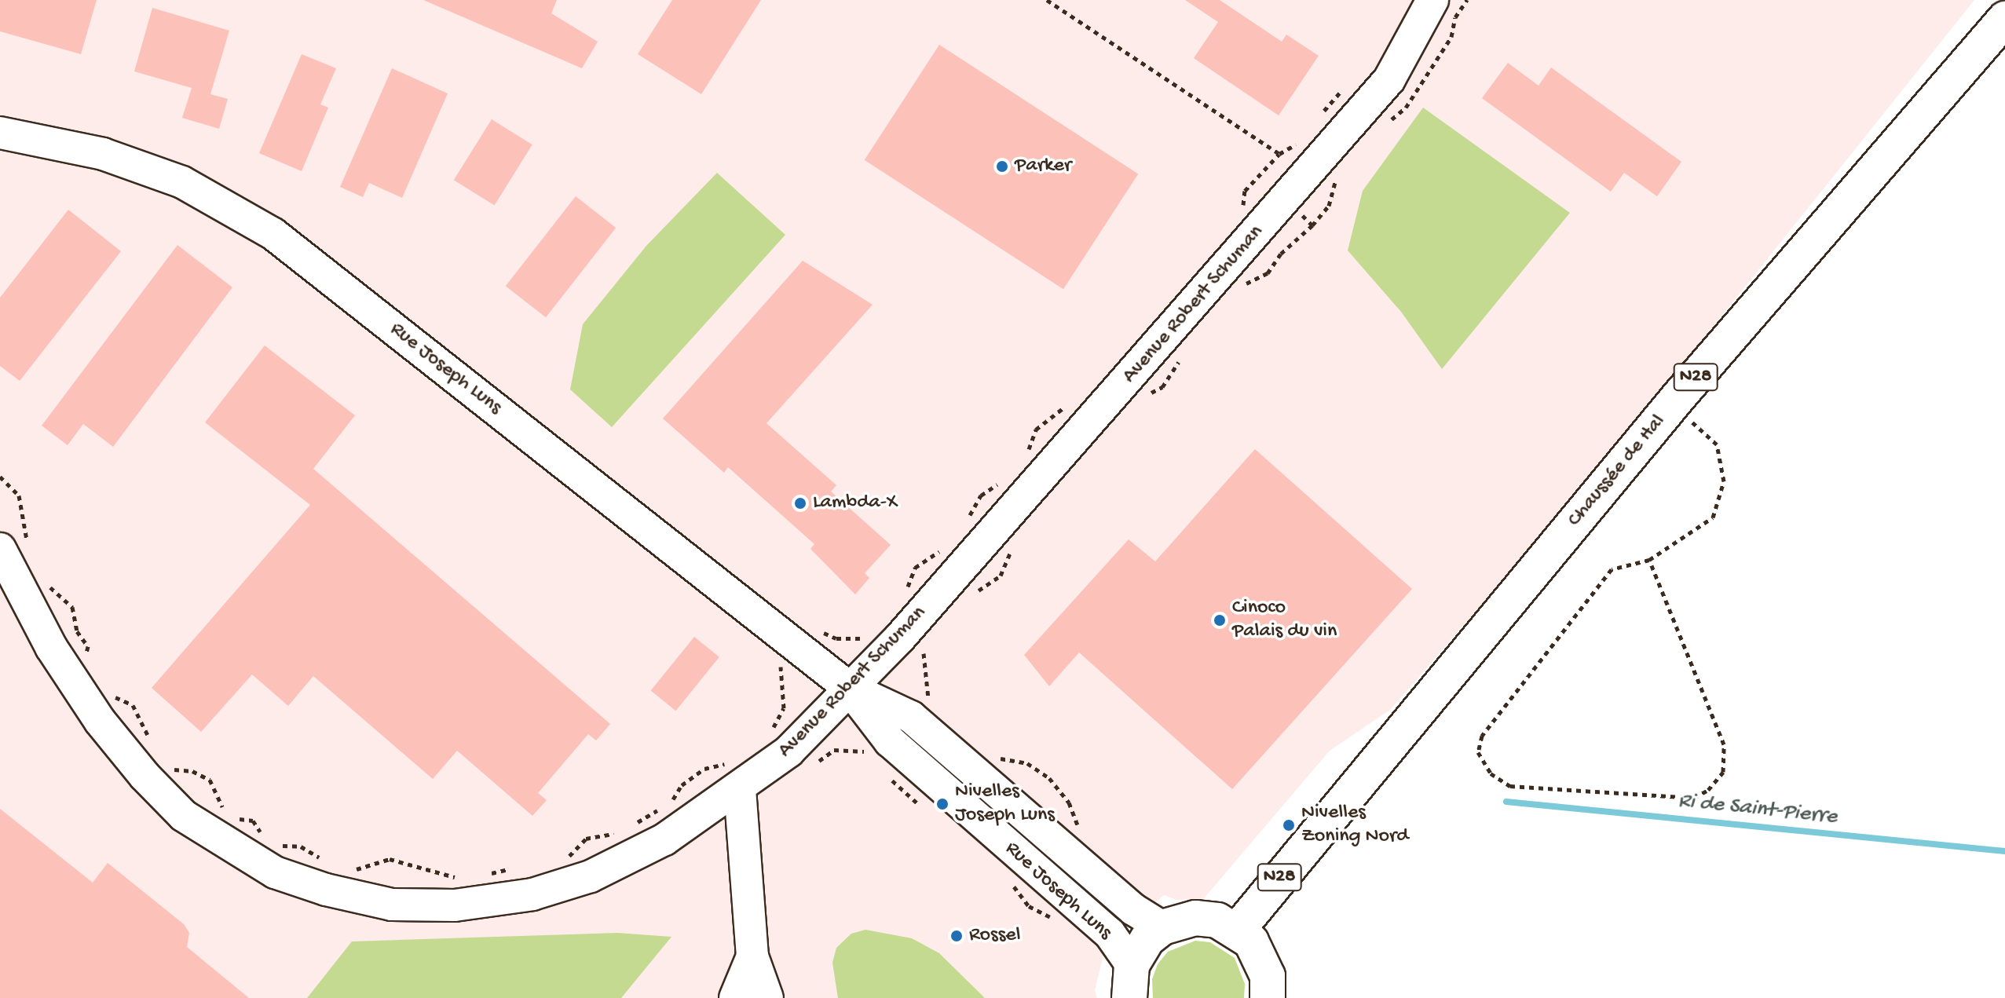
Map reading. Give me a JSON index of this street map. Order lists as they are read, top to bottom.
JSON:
{
  "streets": {
    "main road": ["N28", "Chaussée de Hal"],
    "street": ["Avenue Robert Schuman", "Rue Joseph Luns"]
  },
  "crossings": [
    ["Avenue Robert Schuman", "Rue Joseph Luns"]
  ],
  "water": ["Ri de Saint-Pierre"],
  "places": [
    "Parker",
    "Lambda-X",
    "Cinoco Palais du vin",
    "Nivelles Joseph Luns",
    "Nivelles Zoning Nord",
    "Rossel"
  ]
}
